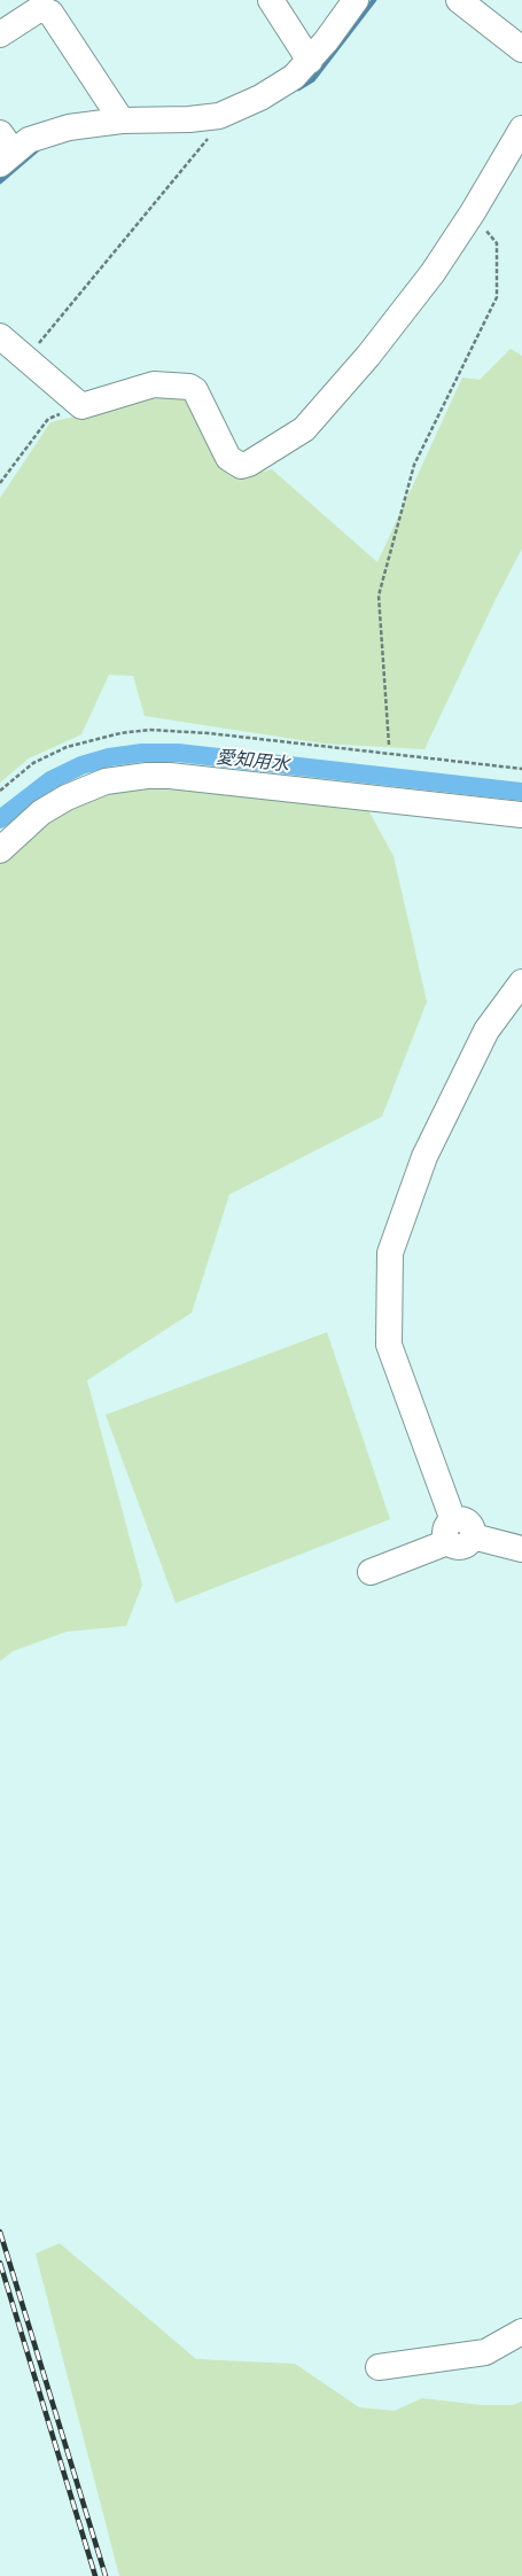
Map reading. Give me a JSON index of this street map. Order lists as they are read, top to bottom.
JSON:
{
  "water": ["愛知用水"]
}
